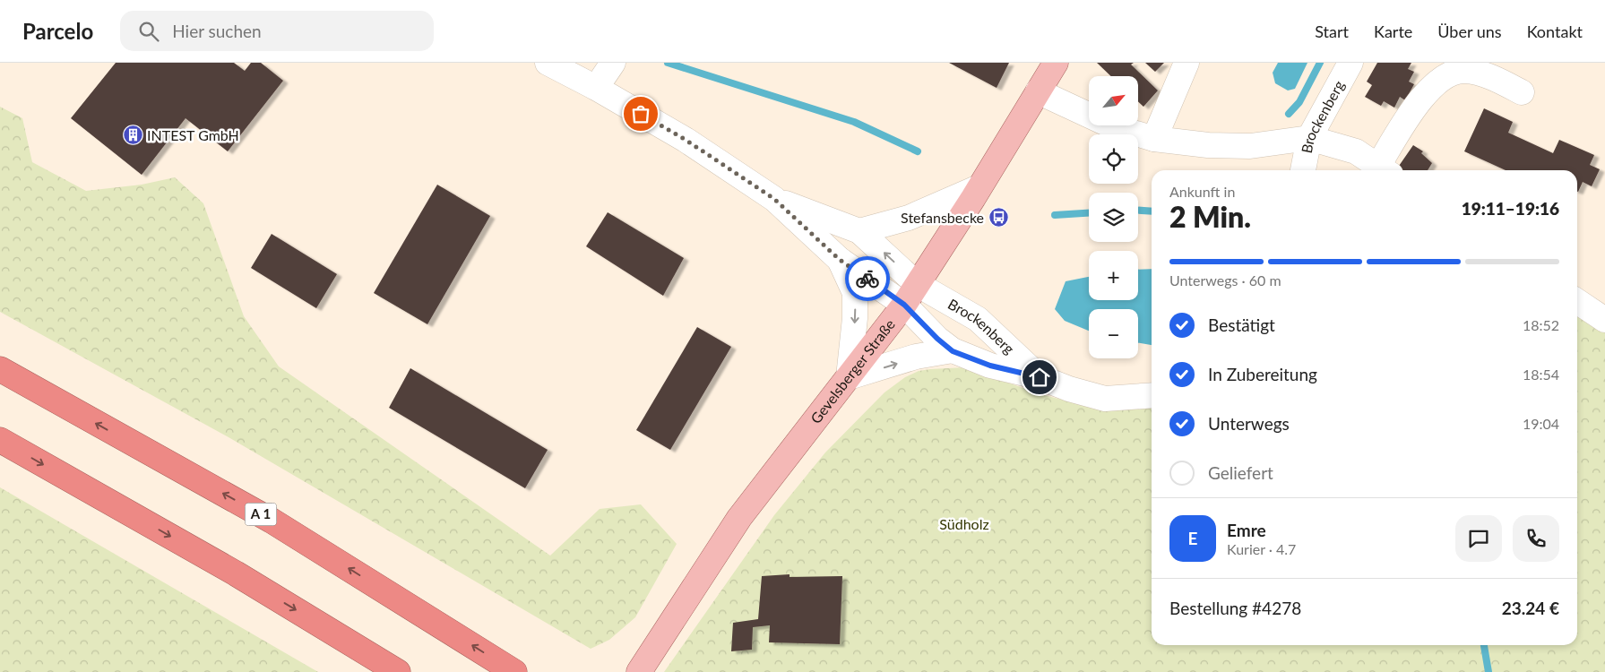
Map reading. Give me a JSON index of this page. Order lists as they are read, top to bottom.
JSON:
{
  "streets": {
    "highway": ["A 1"],
    "main road": ["Gevelsberger Straße"],
    "street": ["Brockenberg"]
  },
  "crossings": [
    ["Brockenberg", "Gevelsberger Straße"]
  ],
  "parks": ["Südholz"],
  "places": {
    "building": ["INTEST GmbH"],
    "bus stop": ["Stefansbecke"]
  },
  "north": "top right",
  "page": {
    "header": "Parcelo",
    "search": "Hier suchen",
    "nav": [
      "Start",
      "Karte",
      "Über uns",
      "Kontakt"
    ],
    "map_buttons": ["+", "−"],
    "heading": ["2 Min.", "Ankunft in", "19:11–19:16"],
    "panel": [
      "Emre",
      "Kurier · 4.7",
      "Bestellung #4278",
      "23.24 €"
    ],
    "bar": "Unterwegs · 60 m",
    "list": [
      ["Bestätigt", "18:52"],
      ["In Zubereitung", "18:54"],
      ["Unterwegs", "19:04"],
      "Geliefert"
    ],
    "round": "E"
  }
}
